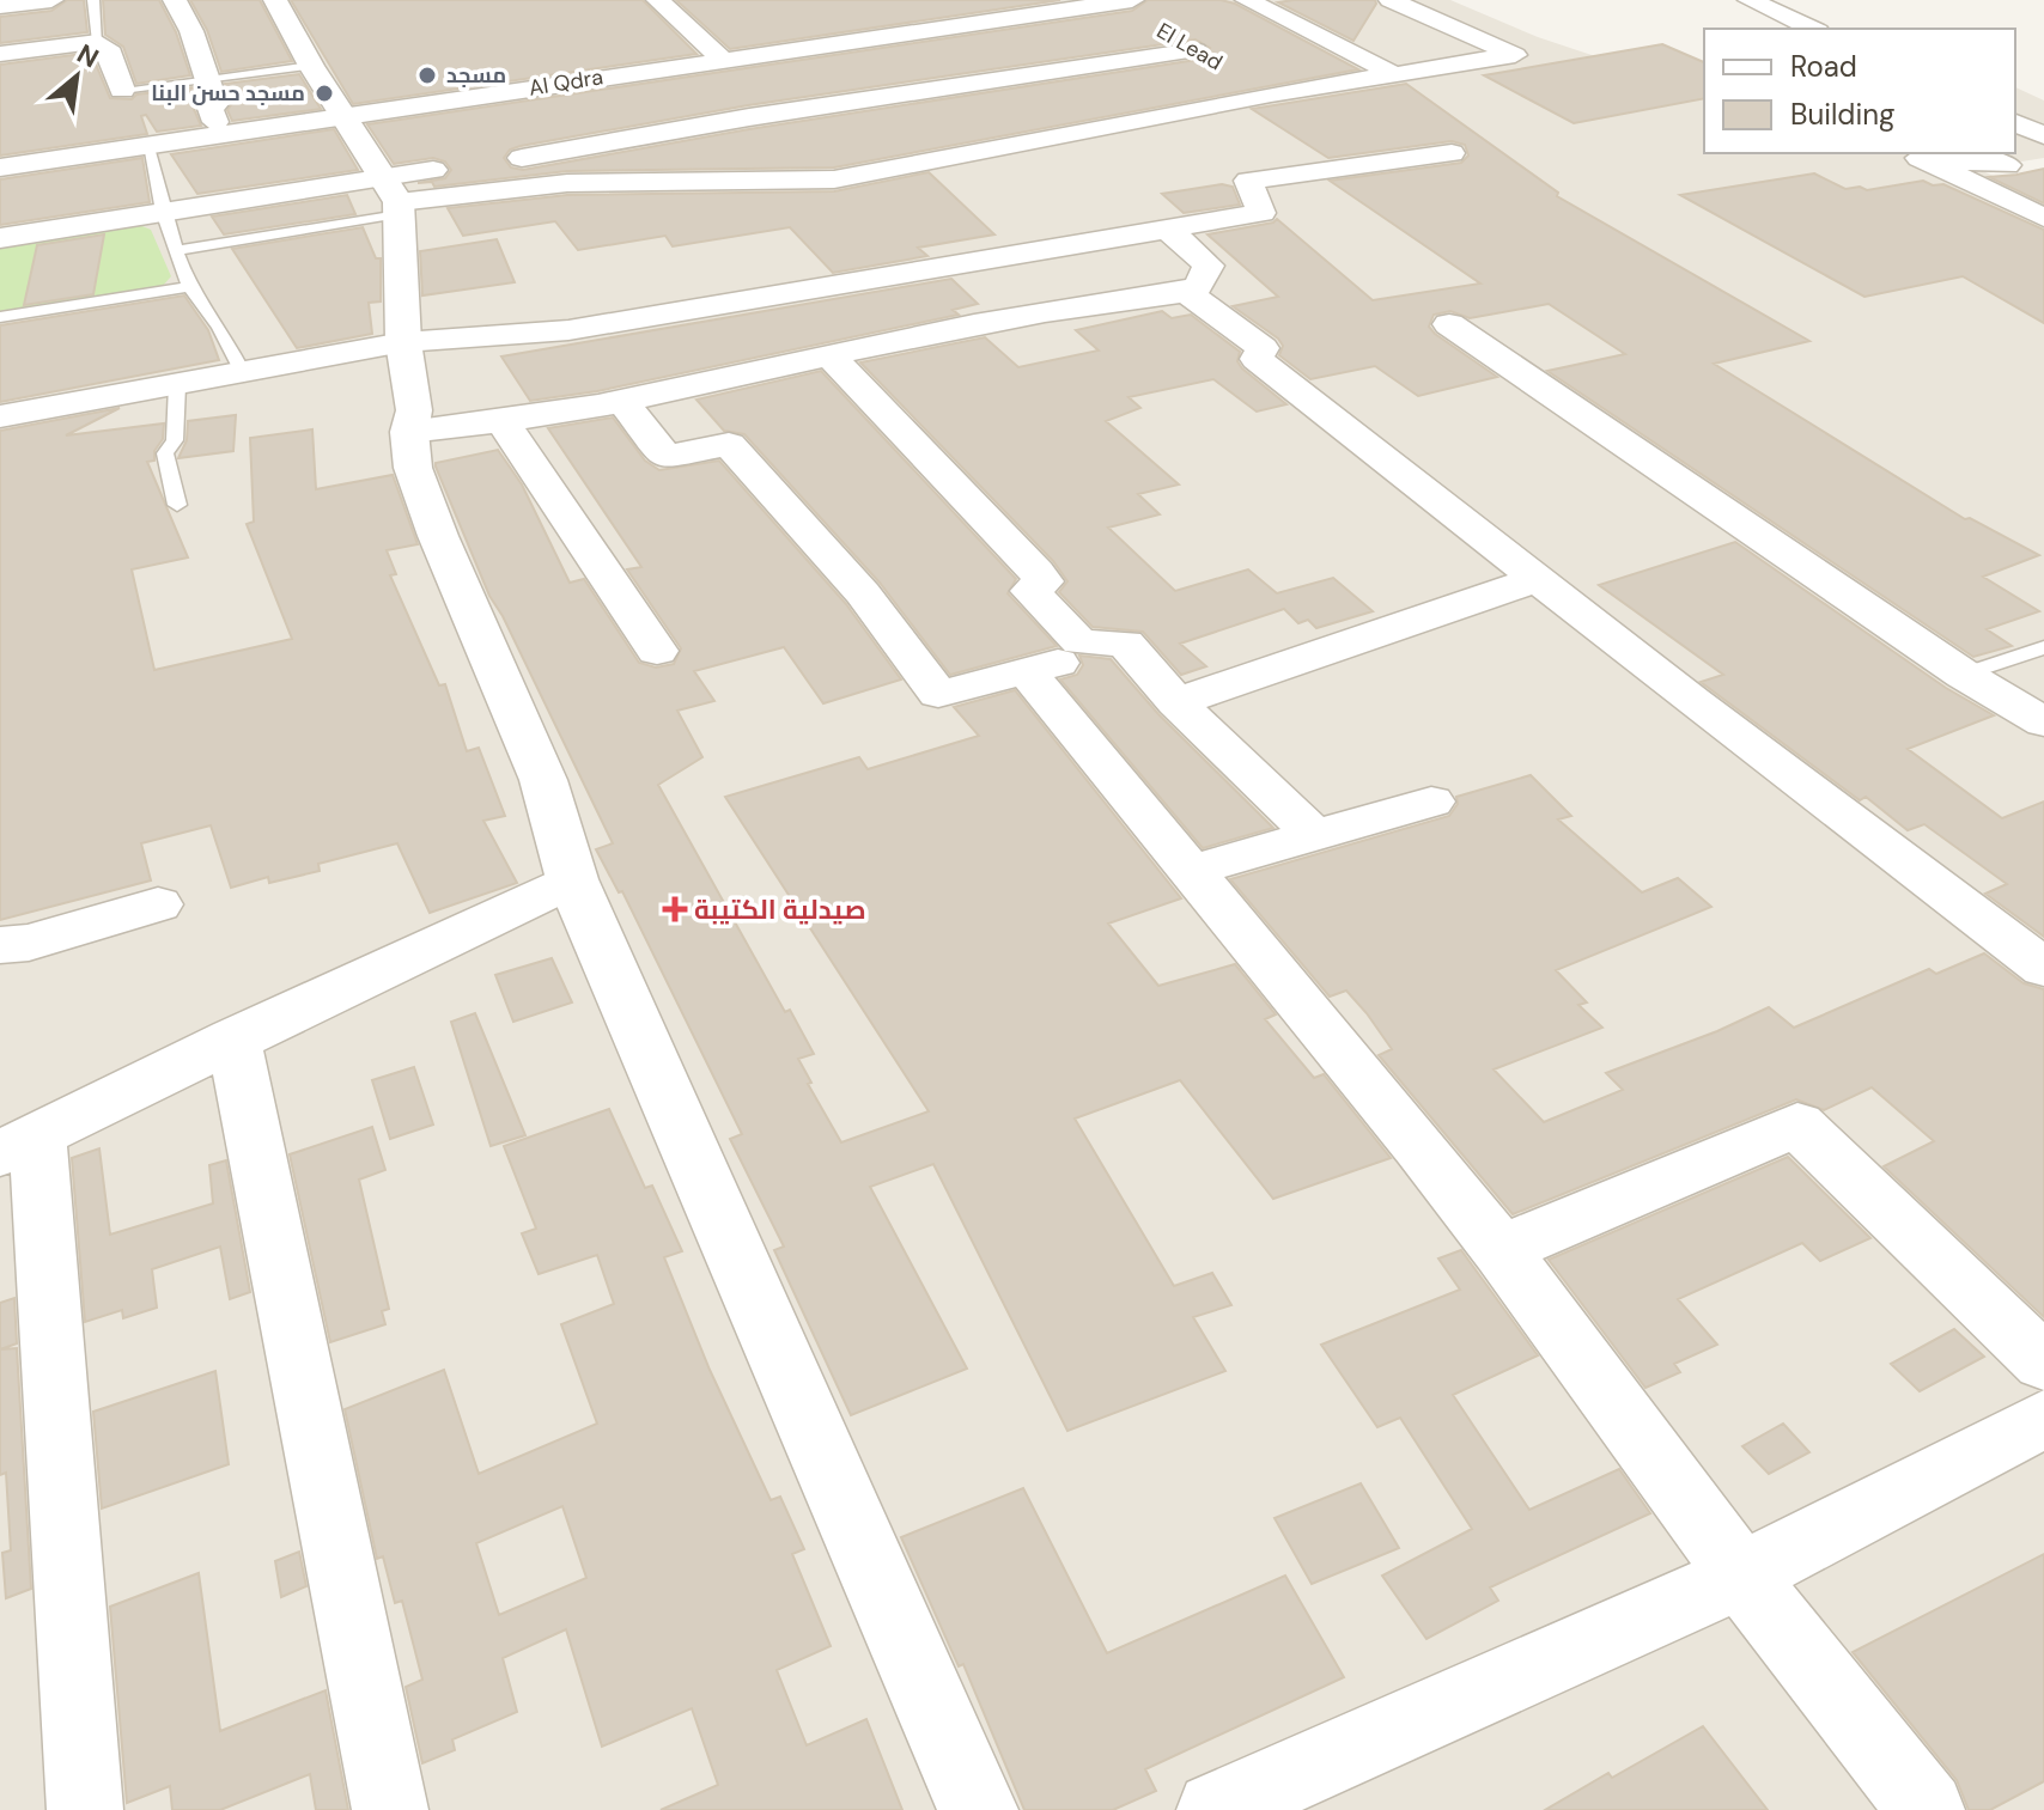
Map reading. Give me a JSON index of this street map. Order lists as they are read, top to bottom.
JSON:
{
  "streets": {
    "street": ["El Lead", "Al Qdra"]
  },
  "places": {
    "other": ["مسجد", "مسجد حسن البنا"],
    "health": ["صيدلية الكتيبة"]
  },
  "legend": ["Road", "Building"],
  "north": "top right"
}
